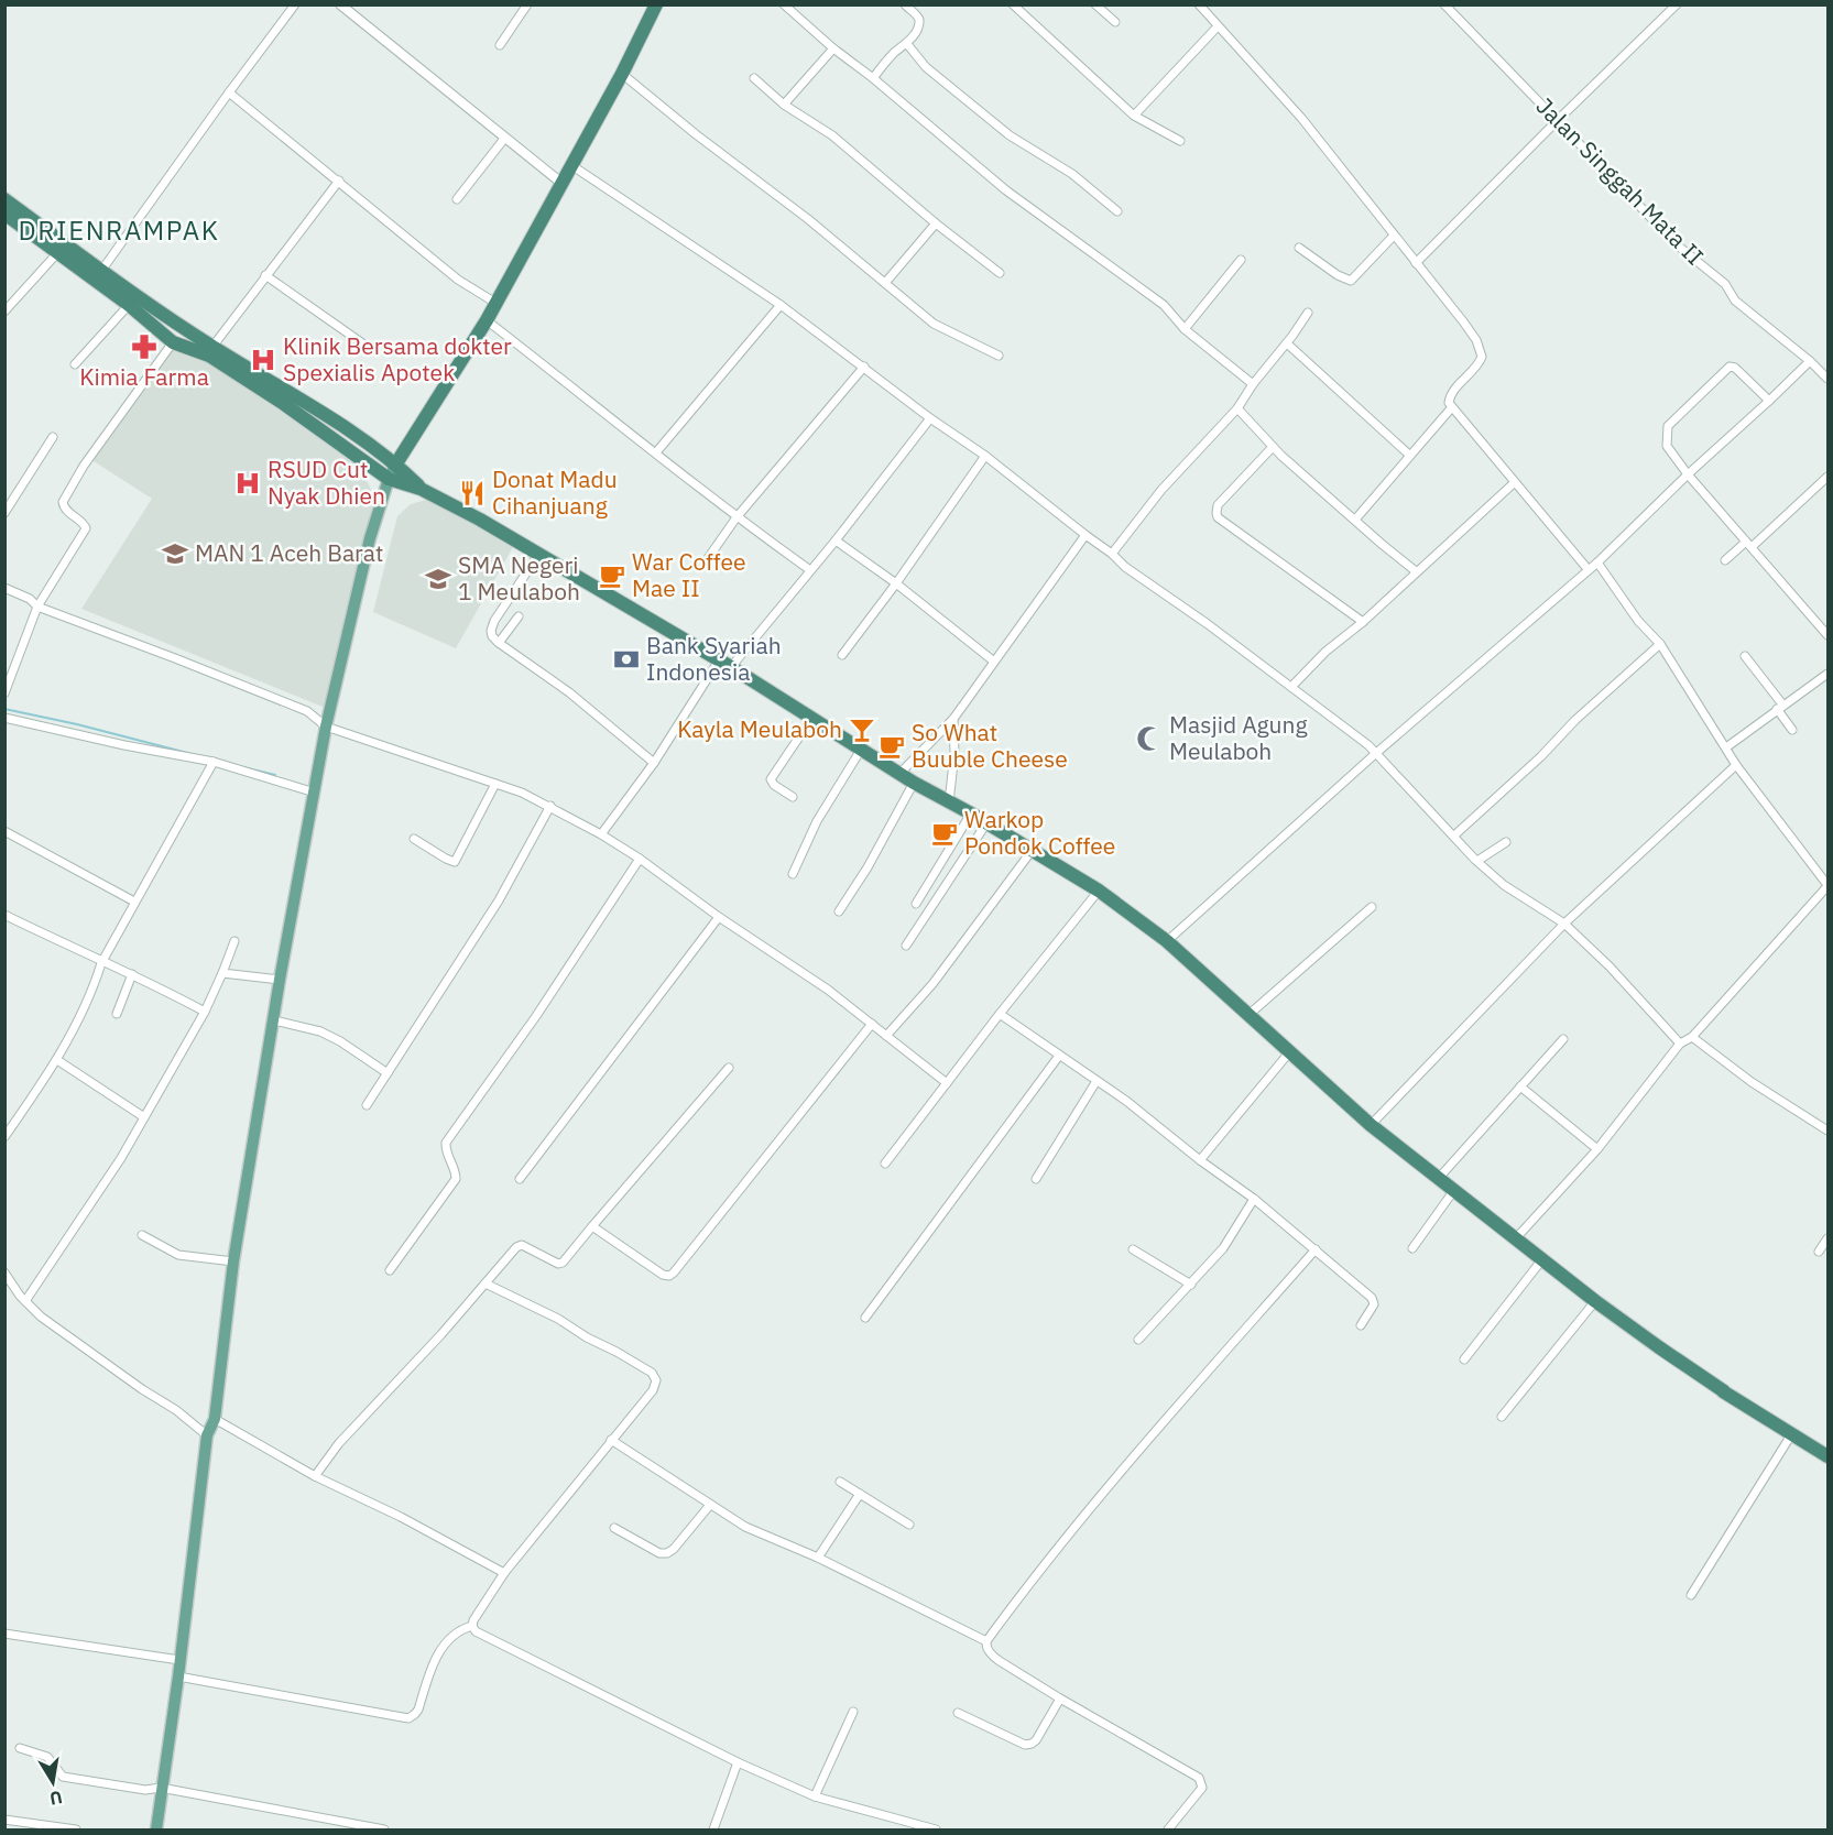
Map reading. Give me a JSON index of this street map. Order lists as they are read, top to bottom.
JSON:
{
  "streets": {
    "street": ["Jalan Singgah Mata II"]
  },
  "districts": ["DRIENRAMPAK"],
  "places": {
    "pharmacy": ["Kimia Farma"],
    "hospital": ["Klinik Bersama dokter Spexialis Apotek", "RSUD Cut Nyak Dhien"],
    "restaurant": ["Donat Madu Cihanjuang"],
    "school or university": ["MAN 1 Aceh Barat", "SMA Negeri 1 Meulaboh"],
    "cafe": ["War Coffee Mae II", "So What Buuble Cheese", "Warkop Pondok Coffee"],
    "bank": ["Bank Syariah Indonesia"],
    "bar": ["Kayla Meulaboh"],
    "mosque": ["Masjid Agung Meulaboh"]
  },
  "north": "bottom"
}
